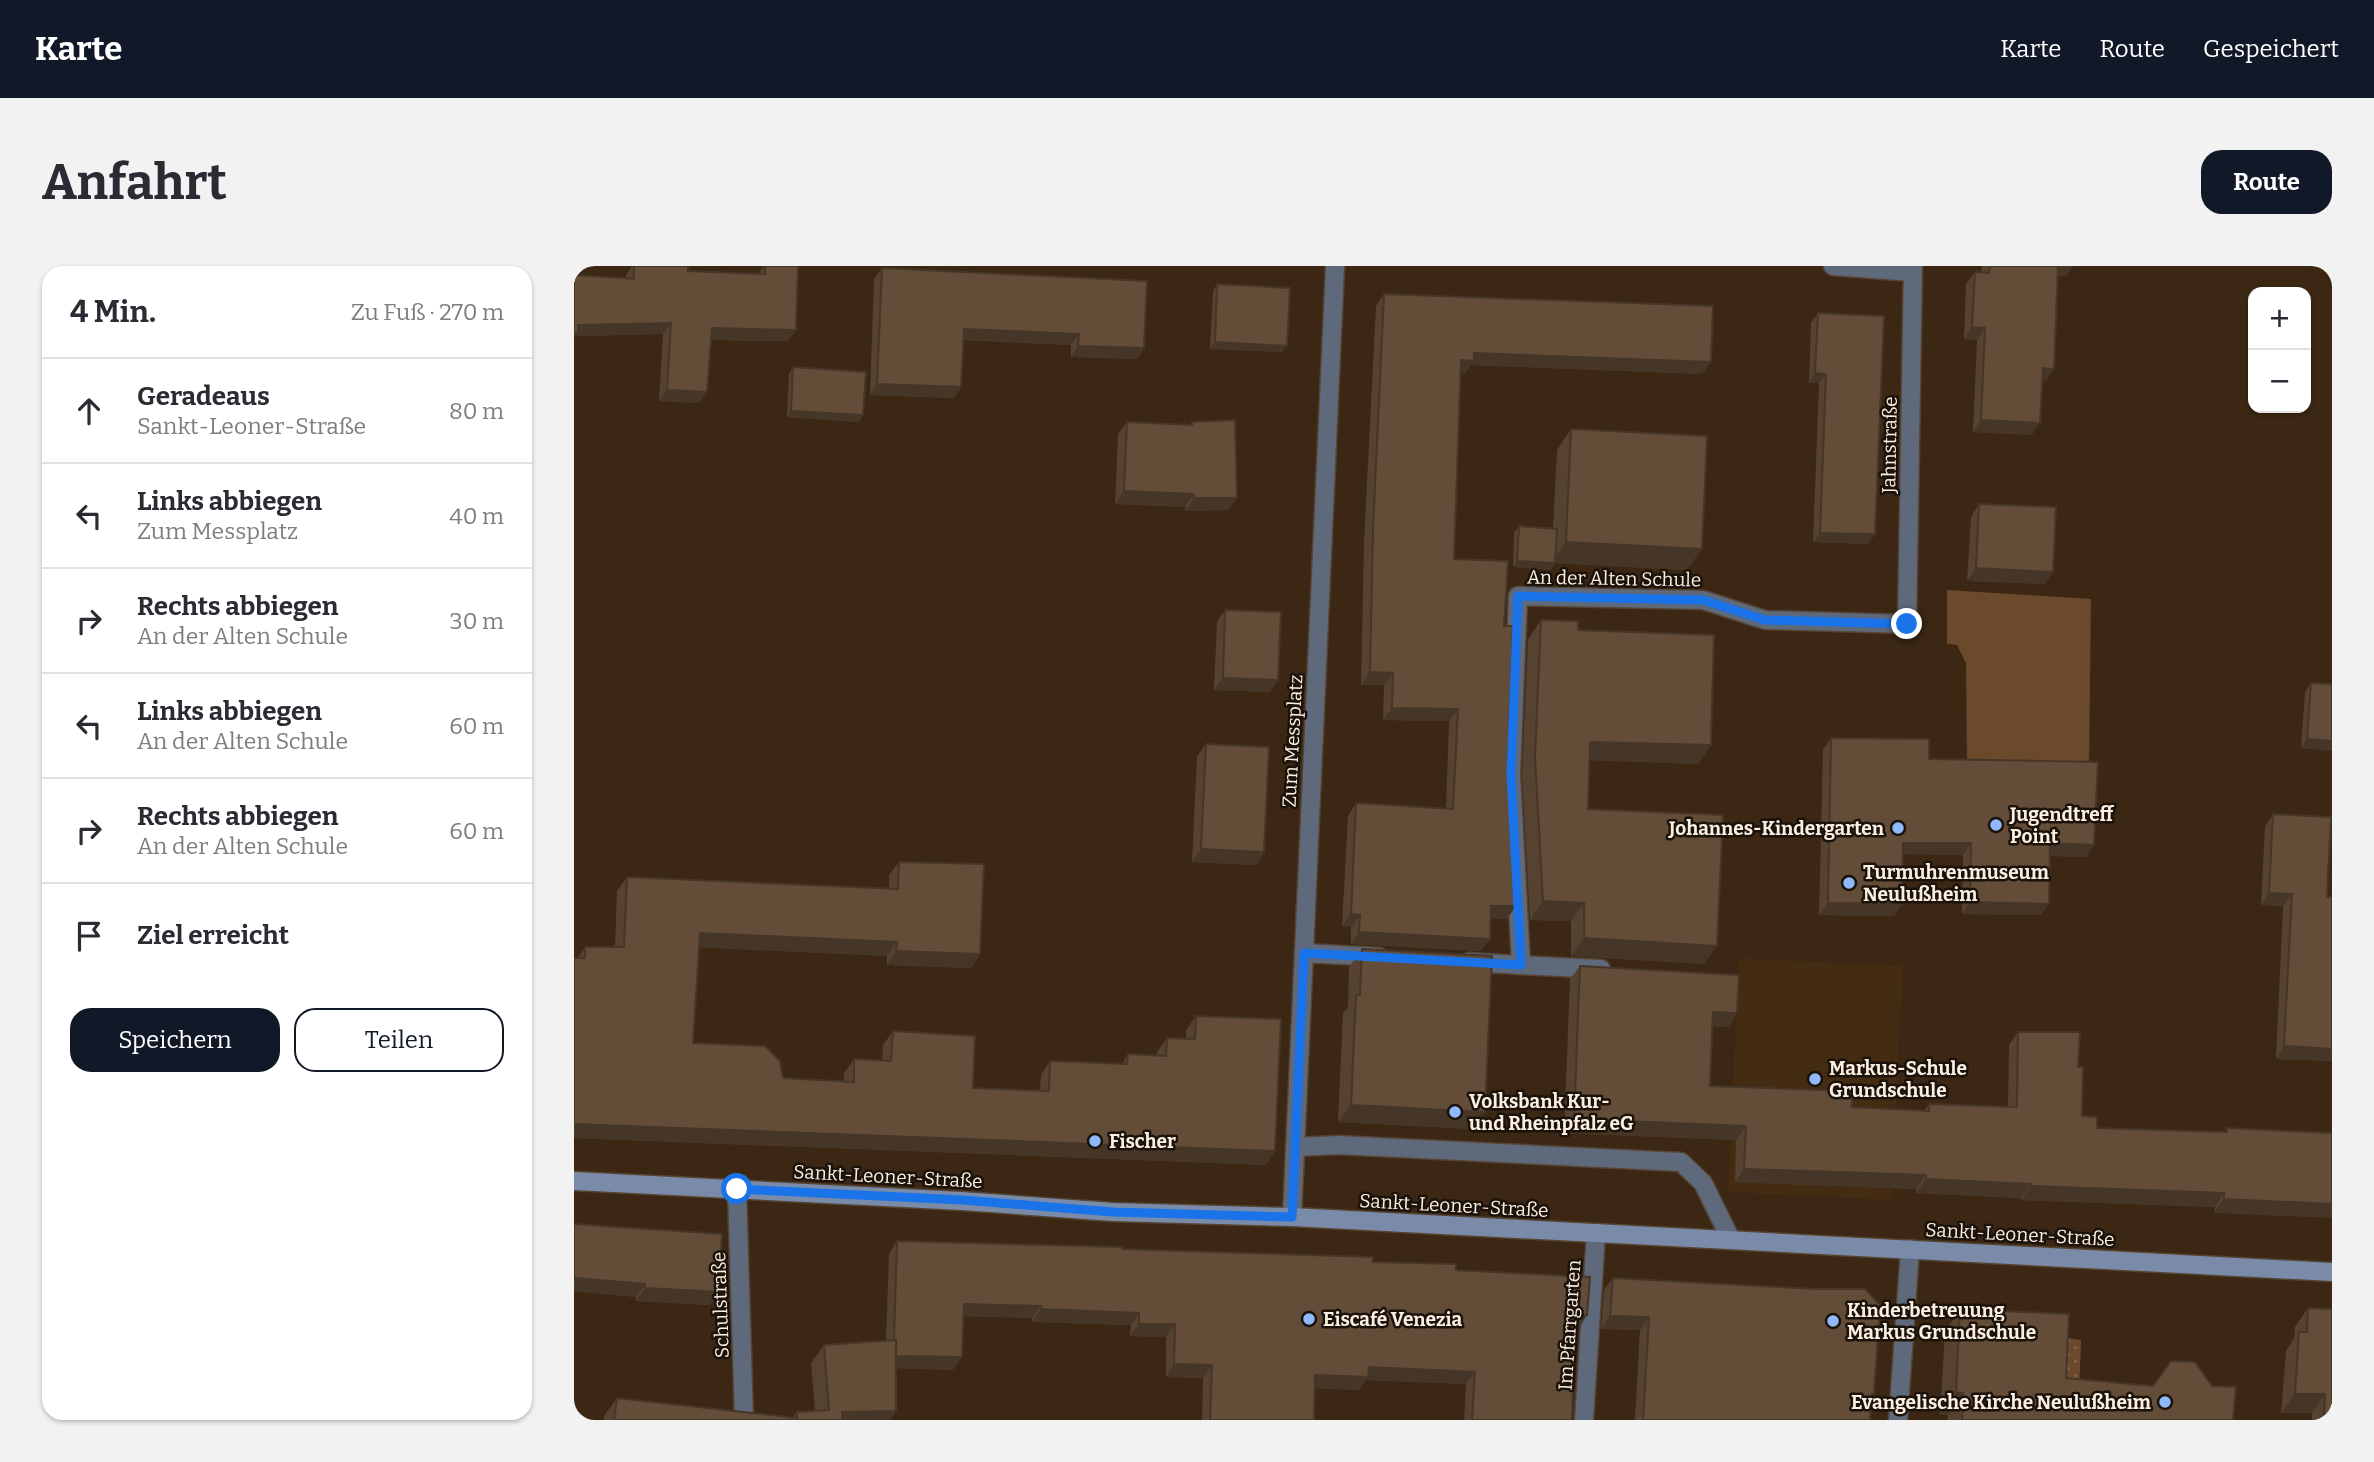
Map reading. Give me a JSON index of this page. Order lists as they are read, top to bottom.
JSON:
{
  "streets": {
    "street": [
      "Jahnstraße",
      "An der Alten Schule",
      "Zum Messplatz",
      "Sankt-Leoner-Straße",
      "Schulstraße",
      "Im Pfarrgarten"
    ]
  },
  "crossings": [
    ["Jahnstraße", "An der Alten Schule"],
    ["Zum Messplatz", "Sankt-Leoner-Straße"],
    ["Sankt-Leoner-Straße", "Schulstraße"],
    ["Sankt-Leoner-Straße", "Im Pfarrgarten"]
  ],
  "places": [
    "Jugendtreff Point",
    "Johannes-Kindergarten",
    "Turmuhrenmuseum Neulußheim",
    "Markus-Schule Grundschule",
    "Volksbank Kur- und Rheinpfalz eG",
    "Fischer",
    "Eiscafé Venezia",
    "Kinderbetreuung Markus Grundschule",
    "Evangelische Kirche Neulußheim"
  ],
  "page": {
    "header": "Karte",
    "nav": ["Karte", "Route", "Gespeichert"],
    "buttons": [
      "Route",
      ["Speichern", "Teilen"]
    ],
    "title": "Anfahrt",
    "heading": ["4 Min.", "Zu Fuß · 270 m"],
    "map_buttons": ["+", "−"],
    "list": [
      ["Geradeaus", "Sankt-Leoner-Straße", "80 m"],
      ["Links abbiegen", "Zum Messplatz", "40 m"],
      ["Rechts abbiegen", "An der Alten Schule", "30 m"],
      ["Links abbiegen", "An der Alten Schule", "60 m"],
      ["Rechts abbiegen", "An der Alten Schule", "60 m"],
      "Ziel erreicht"
    ]
  }
}
